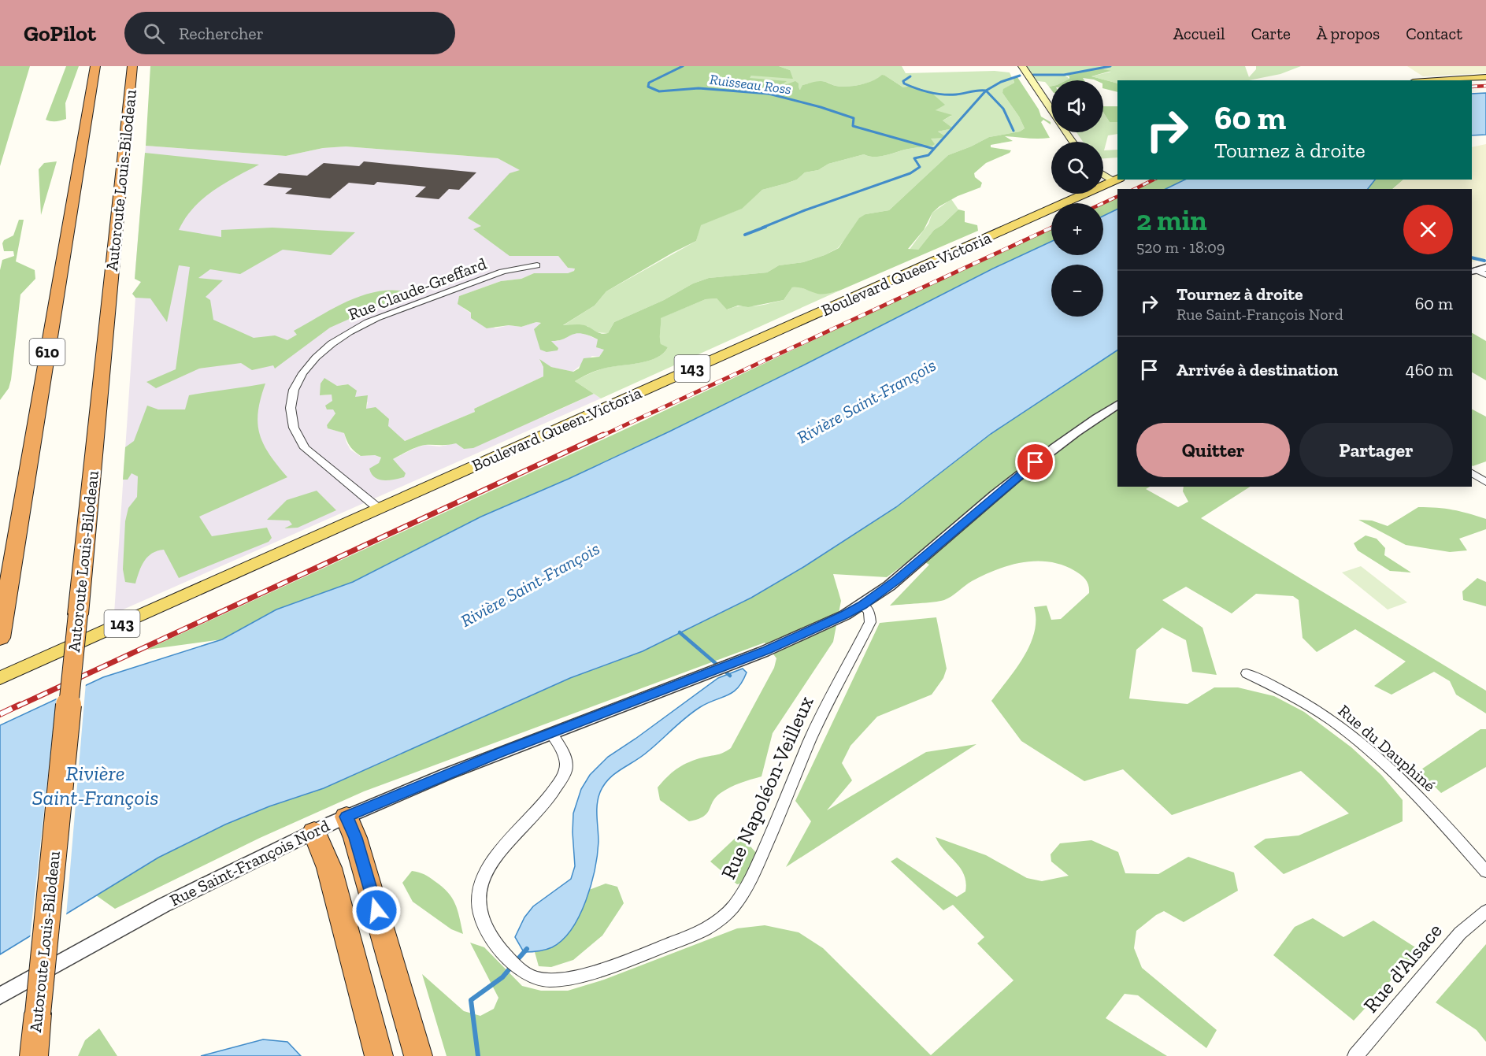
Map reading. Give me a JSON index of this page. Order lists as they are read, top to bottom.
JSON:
{
  "streets": {
    "highway": ["Autoroute Louis-Bilodeau", "610"],
    "main road": ["Boulevard Queen-Victoria", "143"],
    "street": [
      "Rue Claude-Greffard",
      "Rue du Dauphiné",
      "Rue Napoléon-Veilleux",
      "Rue Saint-François Nord",
      "Rue d'Alsace"
    ]
  },
  "crossings": [
    ["Boulevard Queen-Victoria", "Rue Claude-Greffard"],
    ["Rue Napoléon-Veilleux", "Rue Saint-François Nord"]
  ],
  "water": ["Ruisseau Ross", "Rivière Saint-François"],
  "page": {
    "header": "GoPilot",
    "search": "Rechercher",
    "nav": [
      "Accueil",
      "Carte",
      "À propos",
      "Contact"
    ],
    "map_buttons": ["+", "−"],
    "turn": ["60 m", "Tournez à droite"],
    "heading": ["2 min", "520 m · 18:09"],
    "list": [
      {
        "name": "Tournez à droite",
        "note": "Rue Saint-François Nord",
        "value": "60 m"
      },
      {
        "name": "Arrivée à destination",
        "value": "460 m"
      }
    ],
    "buttons": ["Quitter", "Partager"]
  }
}
